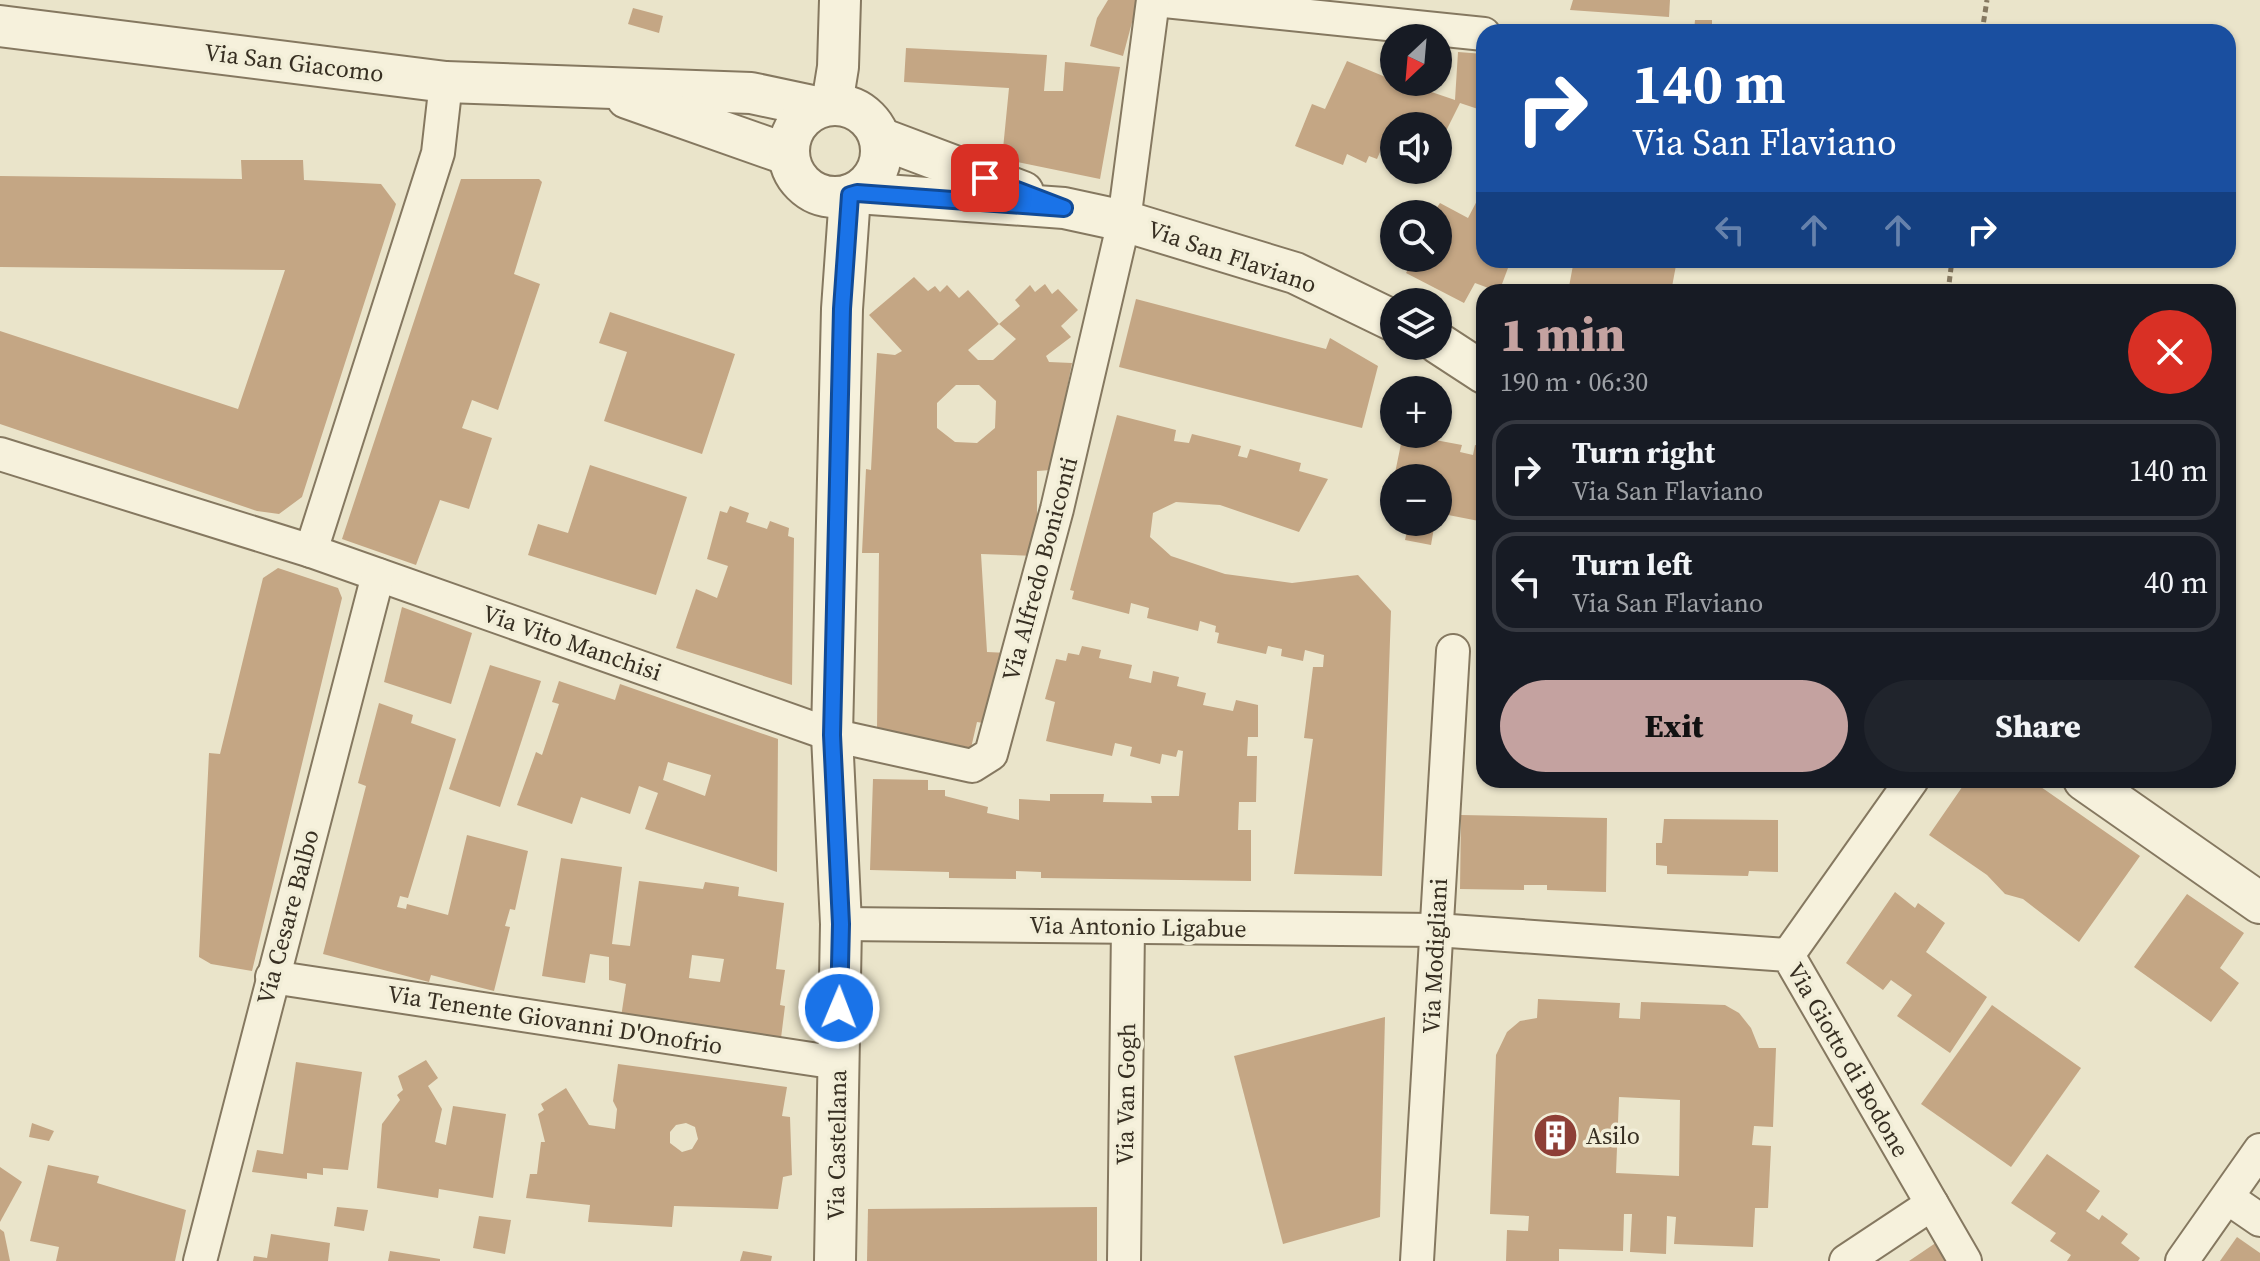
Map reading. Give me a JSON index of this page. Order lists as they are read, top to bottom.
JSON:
{
  "streets": {
    "street": [
      "Via San Giacomo",
      "Via San Flaviano",
      "Via Alfredo Boniconti",
      "Via Vito Manchisi",
      "Via Cesare Balbo",
      "Via Antonio Ligabue",
      "Via Modigliani",
      "Via Tenente Giovanni D'Onofrio",
      "Via Giotto di Bodone",
      "Via Van Gogh",
      "Via Castellana"
    ]
  },
  "crossings": [
    ["Via San Giacomo", "Via San Flaviano"],
    ["Via San Giacomo", "Via Castellana"],
    ["Via San Flaviano", "Via Alfredo Boniconti"],
    ["Via San Flaviano", "Via Castellana"],
    ["Via Alfredo Boniconti", "Via Vito Manchisi"],
    ["Via Alfredo Boniconti", "Via Castellana"],
    ["Via Vito Manchisi", "Via Cesare Balbo"],
    ["Via Vito Manchisi", "Via Castellana"],
    ["Via Cesare Balbo", "Via Tenente Giovanni D'Onofrio"],
    ["Via Antonio Ligabue", "Via Modigliani"],
    ["Via Antonio Ligabue", "Via Giotto di Bodone"],
    ["Via Antonio Ligabue", "Via Van Gogh"],
    ["Via Antonio Ligabue", "Via Castellana"],
    ["Via Modigliani", "Via Giotto di Bodone"],
    ["Via Tenente Giovanni D'Onofrio", "Via Castellana"]
  ],
  "places": {
    "building": ["Asilo"]
  },
  "north": "bottom left",
  "page": {
    "map_buttons": ["+", "−"],
    "turn": ["140 m", "Via San Flaviano"],
    "heading": ["1 min", "190 m · 06:30"],
    "list": [
      {
        "name": "Turn right",
        "note": "Via San Flaviano",
        "value": "140 m"
      },
      {
        "name": "Turn left",
        "note": "Via San Flaviano",
        "value": "40 m"
      }
    ],
    "buttons": ["Exit", "Share"]
  }
}
